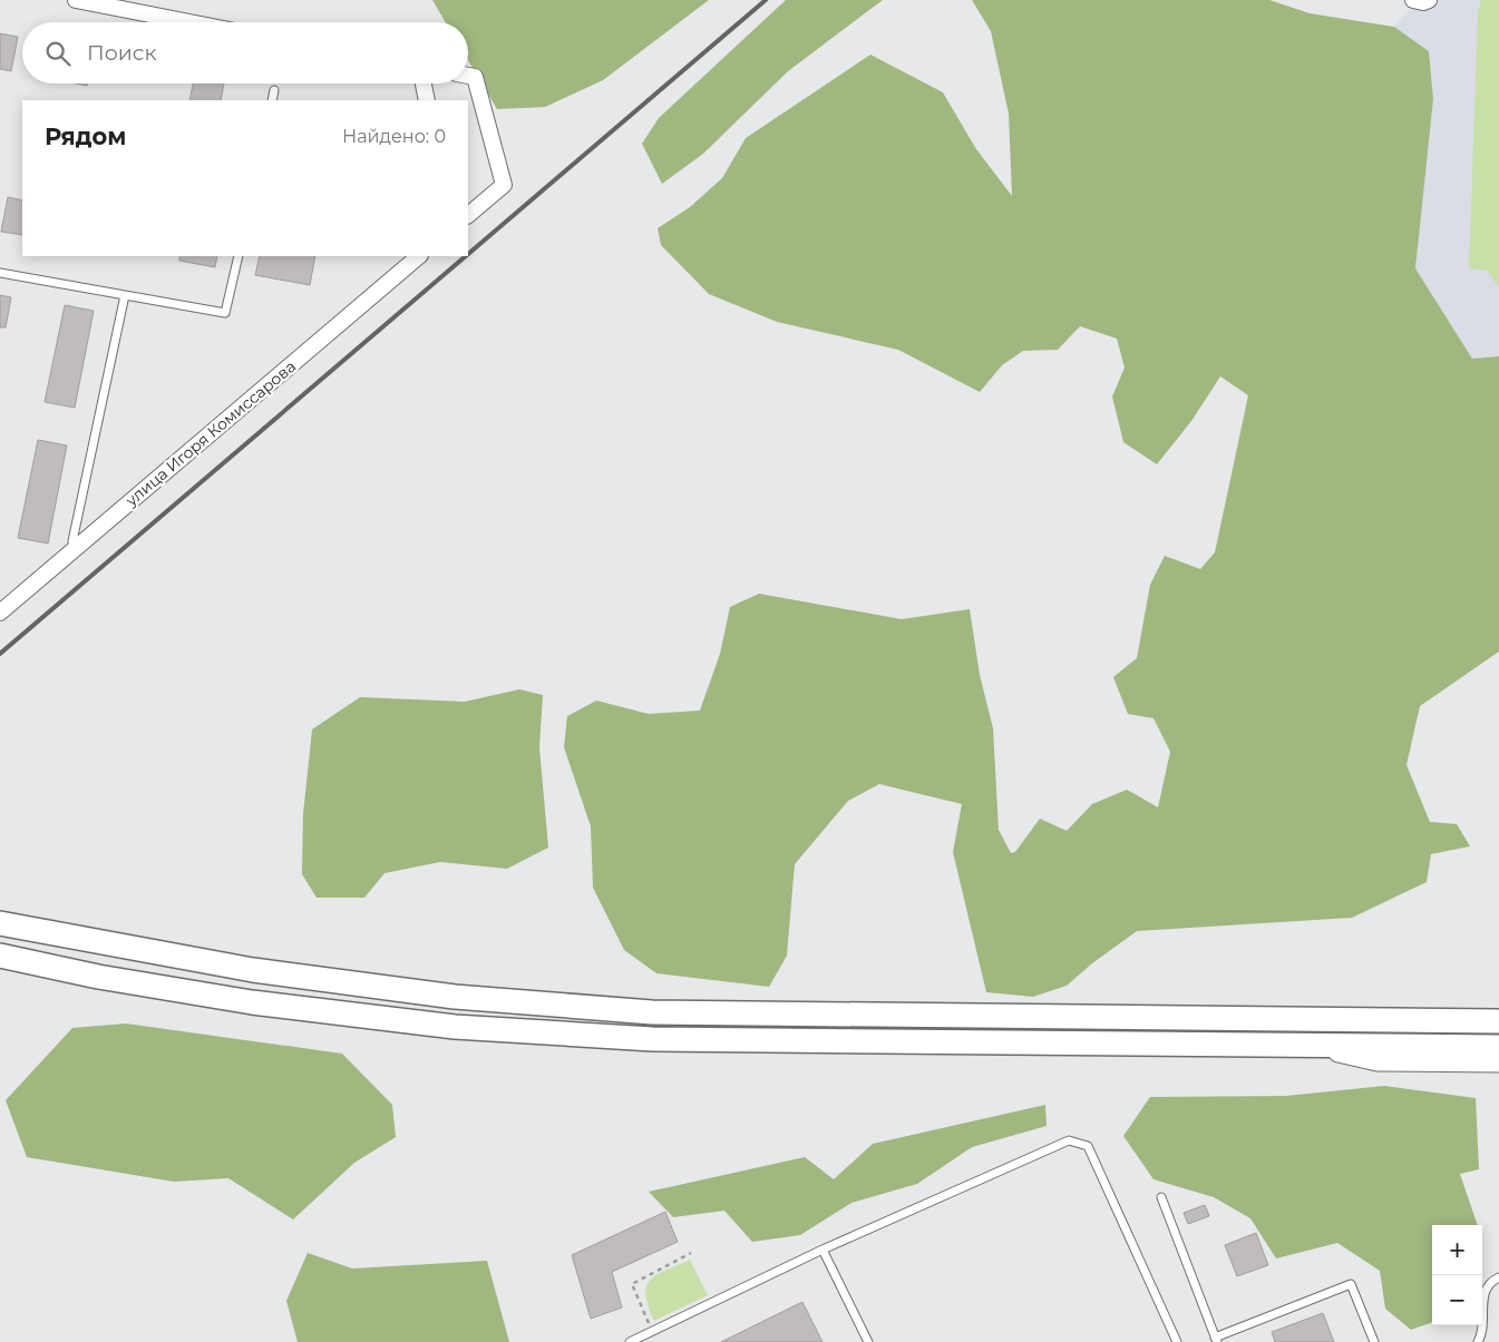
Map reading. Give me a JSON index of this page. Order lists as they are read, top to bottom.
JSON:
{
  "streets": {
    "street": ["улица Игоря Комиссарова"]
  },
  "page": {
    "search": "Поиск",
    "heading": ["Рядом", "Найдено: 0"],
    "map_buttons": ["+", "−"]
  }
}
